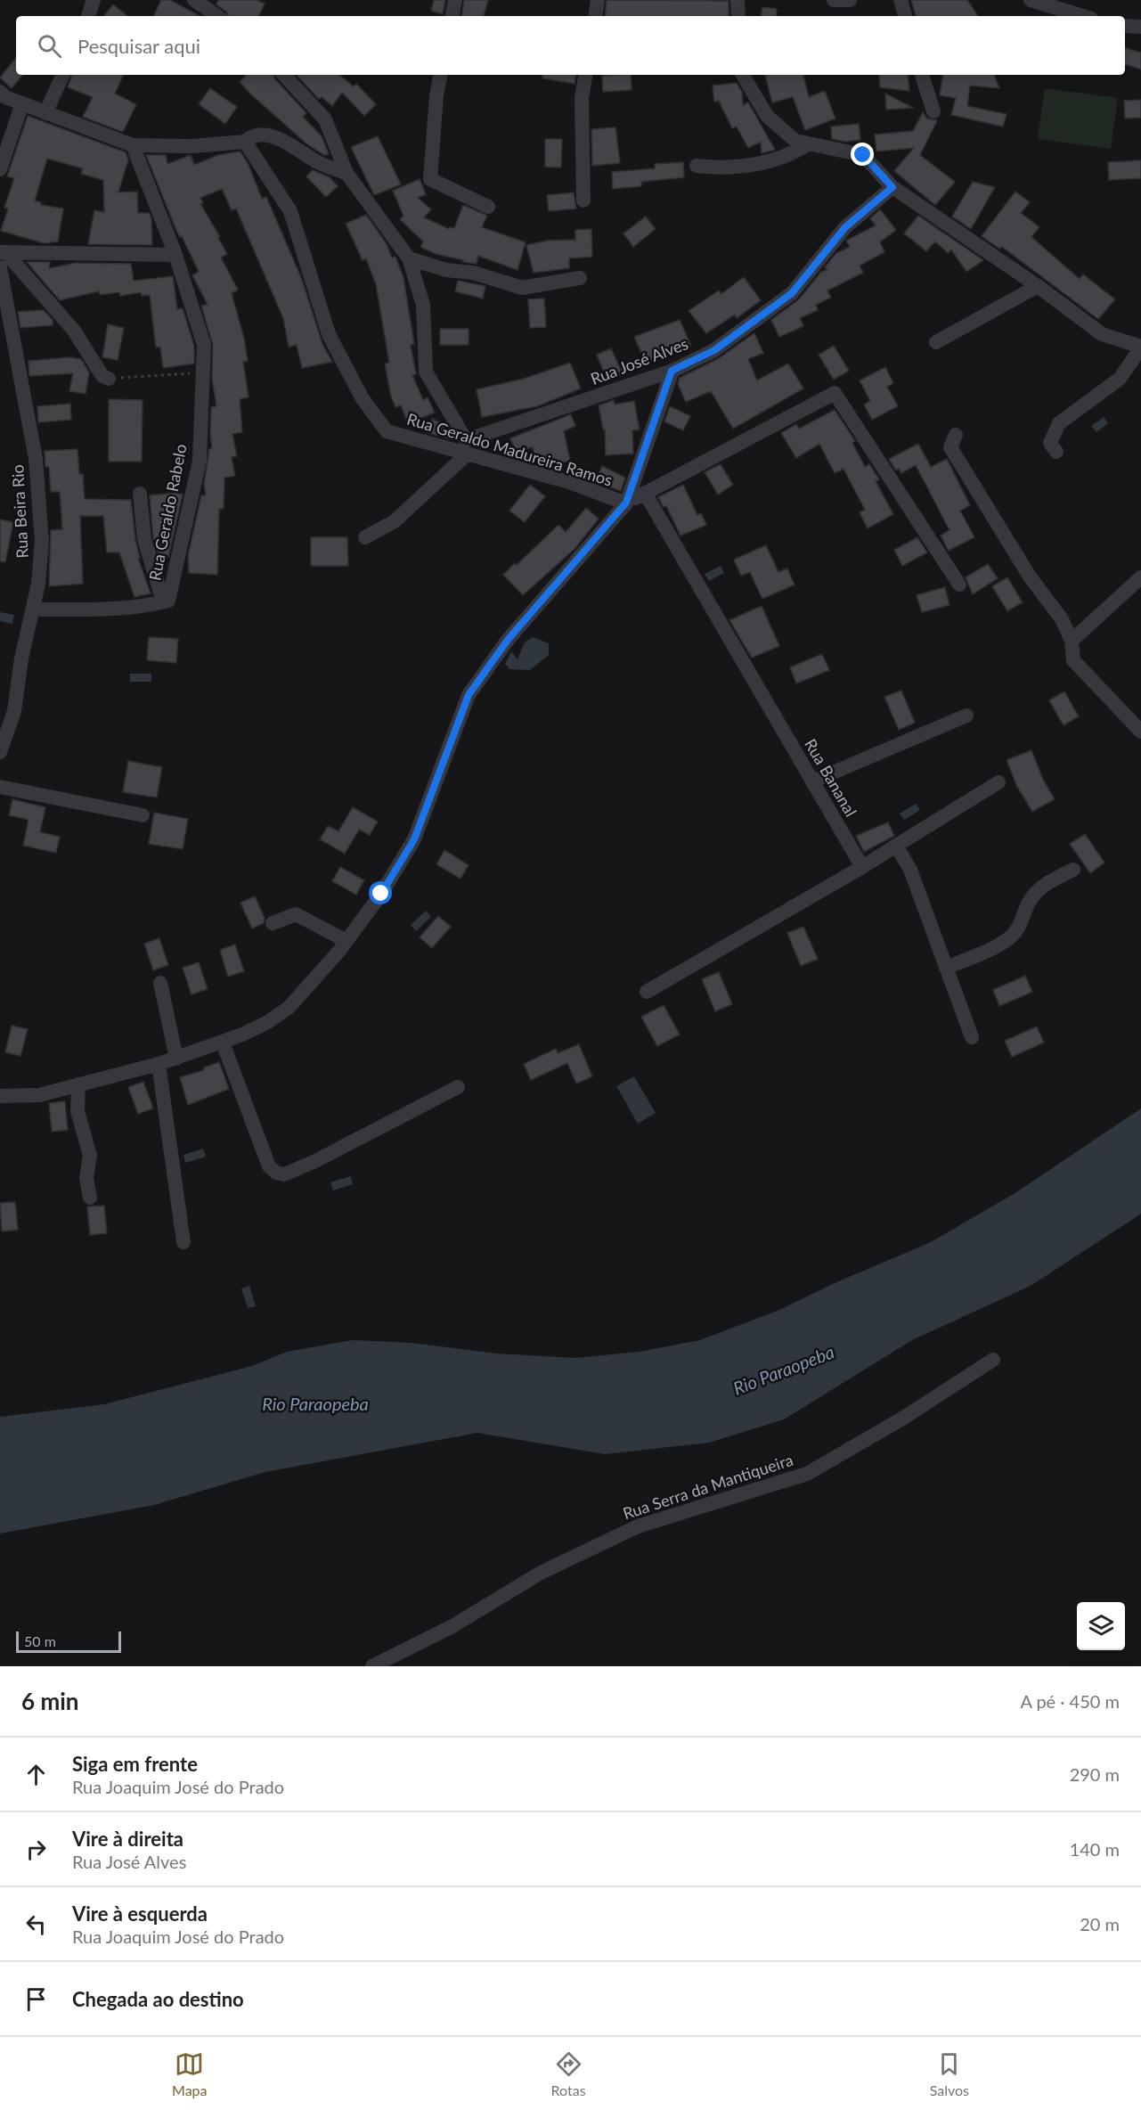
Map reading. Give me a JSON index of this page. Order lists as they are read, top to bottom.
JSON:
{
  "streets": {
    "street": [
      "Rua José Alves",
      "Rua Geraldo Madureira Ramos",
      "Rua Beira Rio",
      "Rua Geraldo Rabelo",
      "Rua Bananal",
      "Rua Serra da Mantiqueira"
    ]
  },
  "crossings": [
    ["Rua José Alves", "Rua Geraldo Madureira Ramos"],
    ["Rua Beira Rio", "Rua Geraldo Rabelo"]
  ],
  "water": ["Rio Paraopeba"],
  "scale_bar": "50 m",
  "page": {
    "search": "Pesquisar aqui",
    "scale": "50 m",
    "heading": ["6 min", "A pé · 450 m"],
    "list": [
      ["Siga em frente", "Rua Joaquim José do Prado", "290 m"],
      ["Vire à direita", "Rua José Alves", "140 m"],
      ["Vire à esquerda", "Rua Joaquim José do Prado", "20 m"],
      "Chegada ao destino"
    ],
    "nav": ["Mapa", "Rotas", "Salvos"]
  }
}
